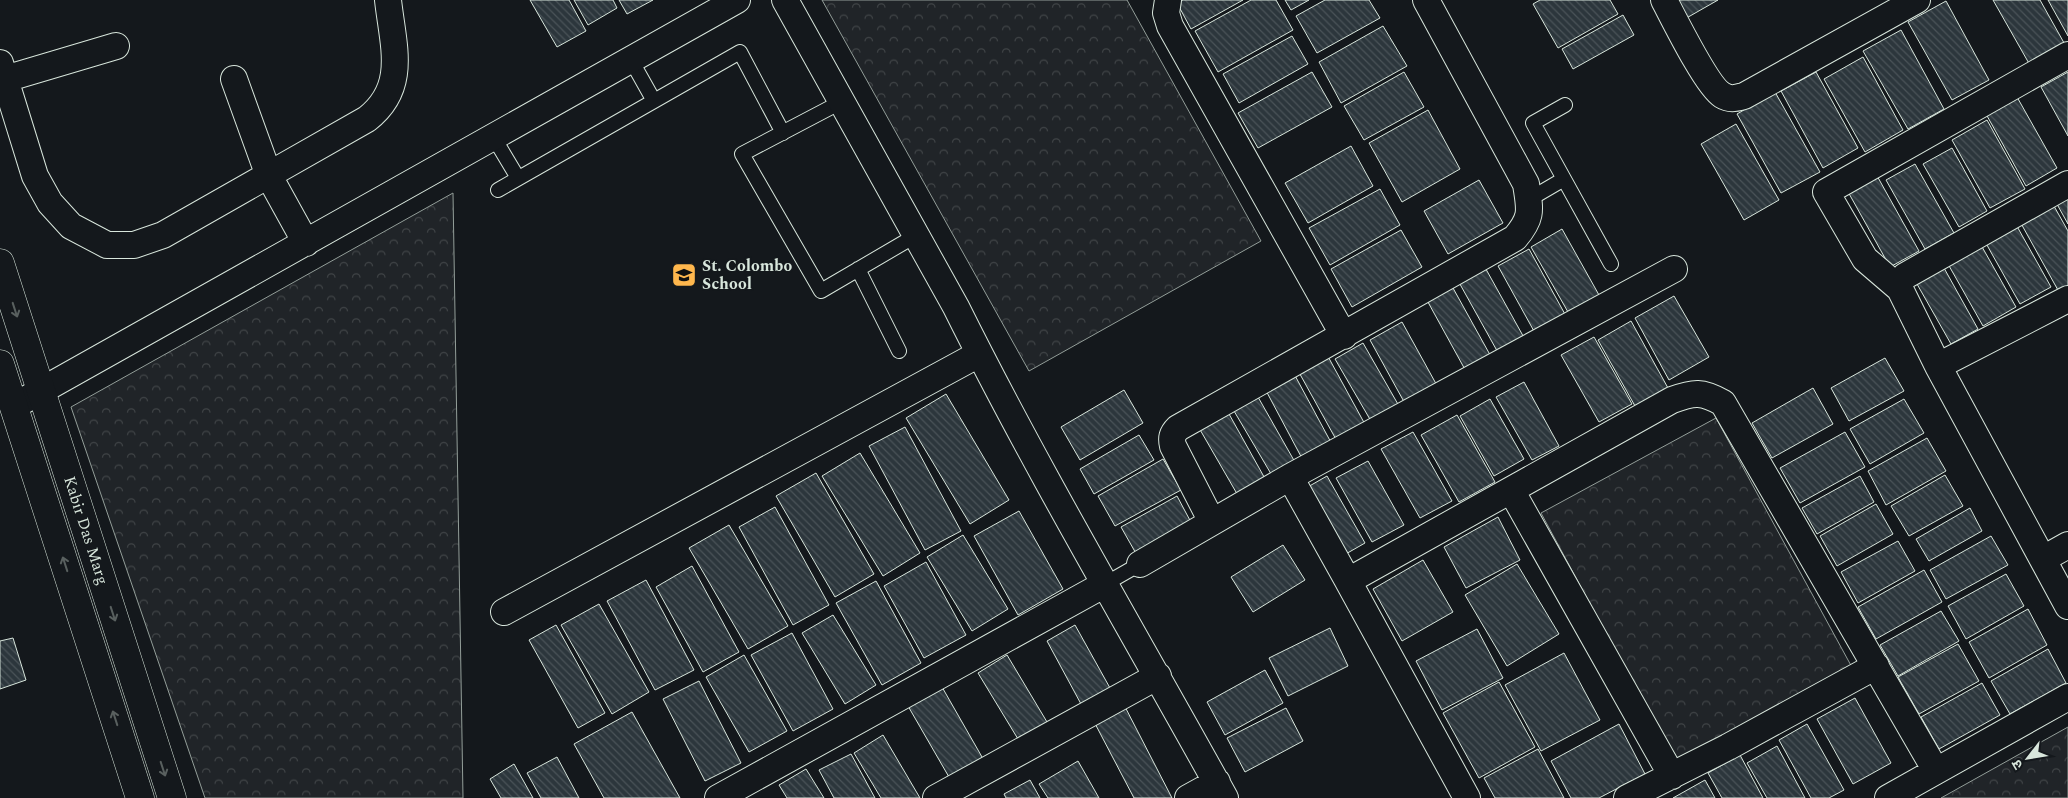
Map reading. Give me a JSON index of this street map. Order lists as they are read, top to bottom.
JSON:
{
  "streets": {
    "street": ["Kabir Das Marg"]
  },
  "places": {
    "school or university": ["St. Colombo School"]
  },
  "north": "bottom left"
}
